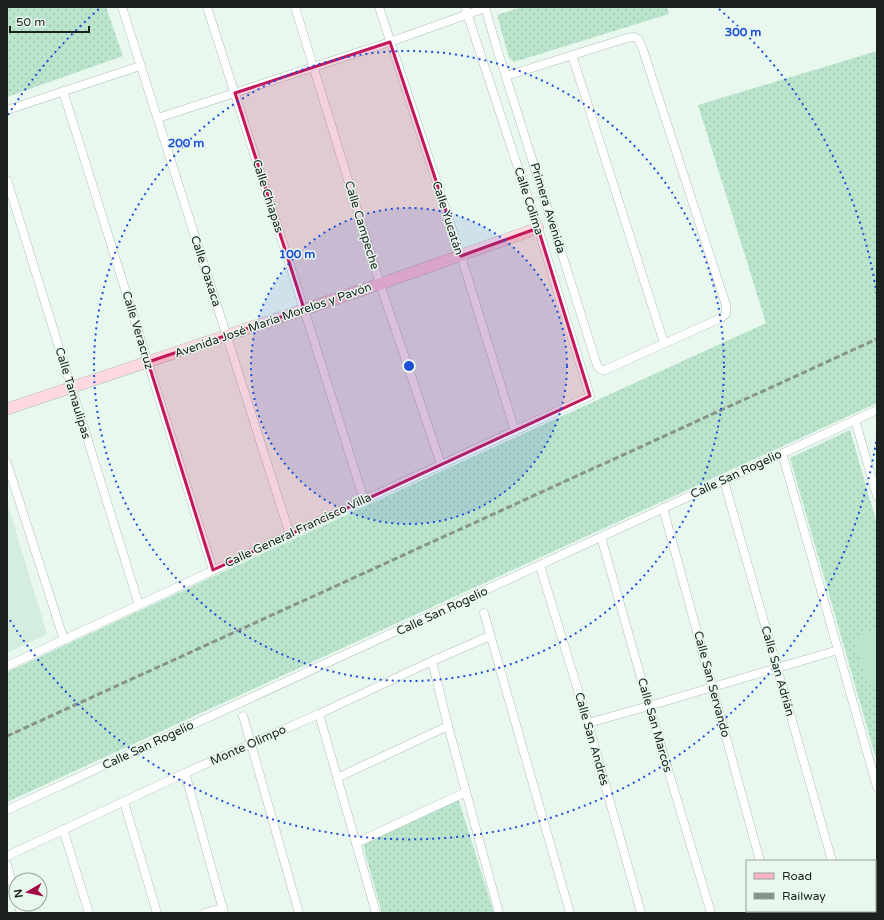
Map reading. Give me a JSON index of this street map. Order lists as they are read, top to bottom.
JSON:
{
  "streets": {
    "street": [
      "Calle Chiapas",
      "Calle Colima",
      "Primera Avenida",
      "Calle Yucatán",
      "Calle Campeche",
      "Calle Oaxaca",
      "Avenida José María Morelos y Pavón",
      "Calle Veracruz",
      "Calle Tamaulipas",
      "Calle San Rogelio",
      "Calle General Francisco Villa",
      "Calle San Adrián",
      "Calle San Servando",
      "Calle San Marcos",
      "Calle San Andrés",
      "Monte Olimpo"
    ]
  },
  "crossings": [
    ["Calle Chiapas", "Avenida José María Morelos y Pavón"],
    ["Calle Chiapas", "Calle General Francisco Villa"],
    ["Calle Colima", "Avenida José María Morelos y Pavón"],
    ["Calle Colima", "Calle General Francisco Villa"],
    ["Calle Yucatán", "Avenida José María Morelos y Pavón"],
    ["Calle Yucatán", "Calle General Francisco Villa"],
    ["Calle Campeche", "Avenida José María Morelos y Pavón"],
    ["Calle Campeche", "Calle General Francisco Villa"],
    ["Calle Oaxaca", "Avenida José María Morelos y Pavón"],
    ["Calle Oaxaca", "Calle General Francisco Villa"],
    ["Avenida José María Morelos y Pavón", "Calle Veracruz"],
    ["Avenida José María Morelos y Pavón", "Calle Tamaulipas"],
    ["Calle Veracruz", "Calle General Francisco Villa"],
    ["Calle Tamaulipas", "Calle General Francisco Villa"],
    ["Calle San Rogelio", "Calle San Adrián"],
    ["Calle San Rogelio", "Calle San Servando"],
    ["Calle San Rogelio", "Calle San Marcos"],
    ["Calle San Rogelio", "Calle San Andrés"]
  ],
  "legend": ["Road", "Railway"],
  "scale_bar": "50 m",
  "north": "left",
  "rings": ["300 m", "200 m", "100 m"]
}
